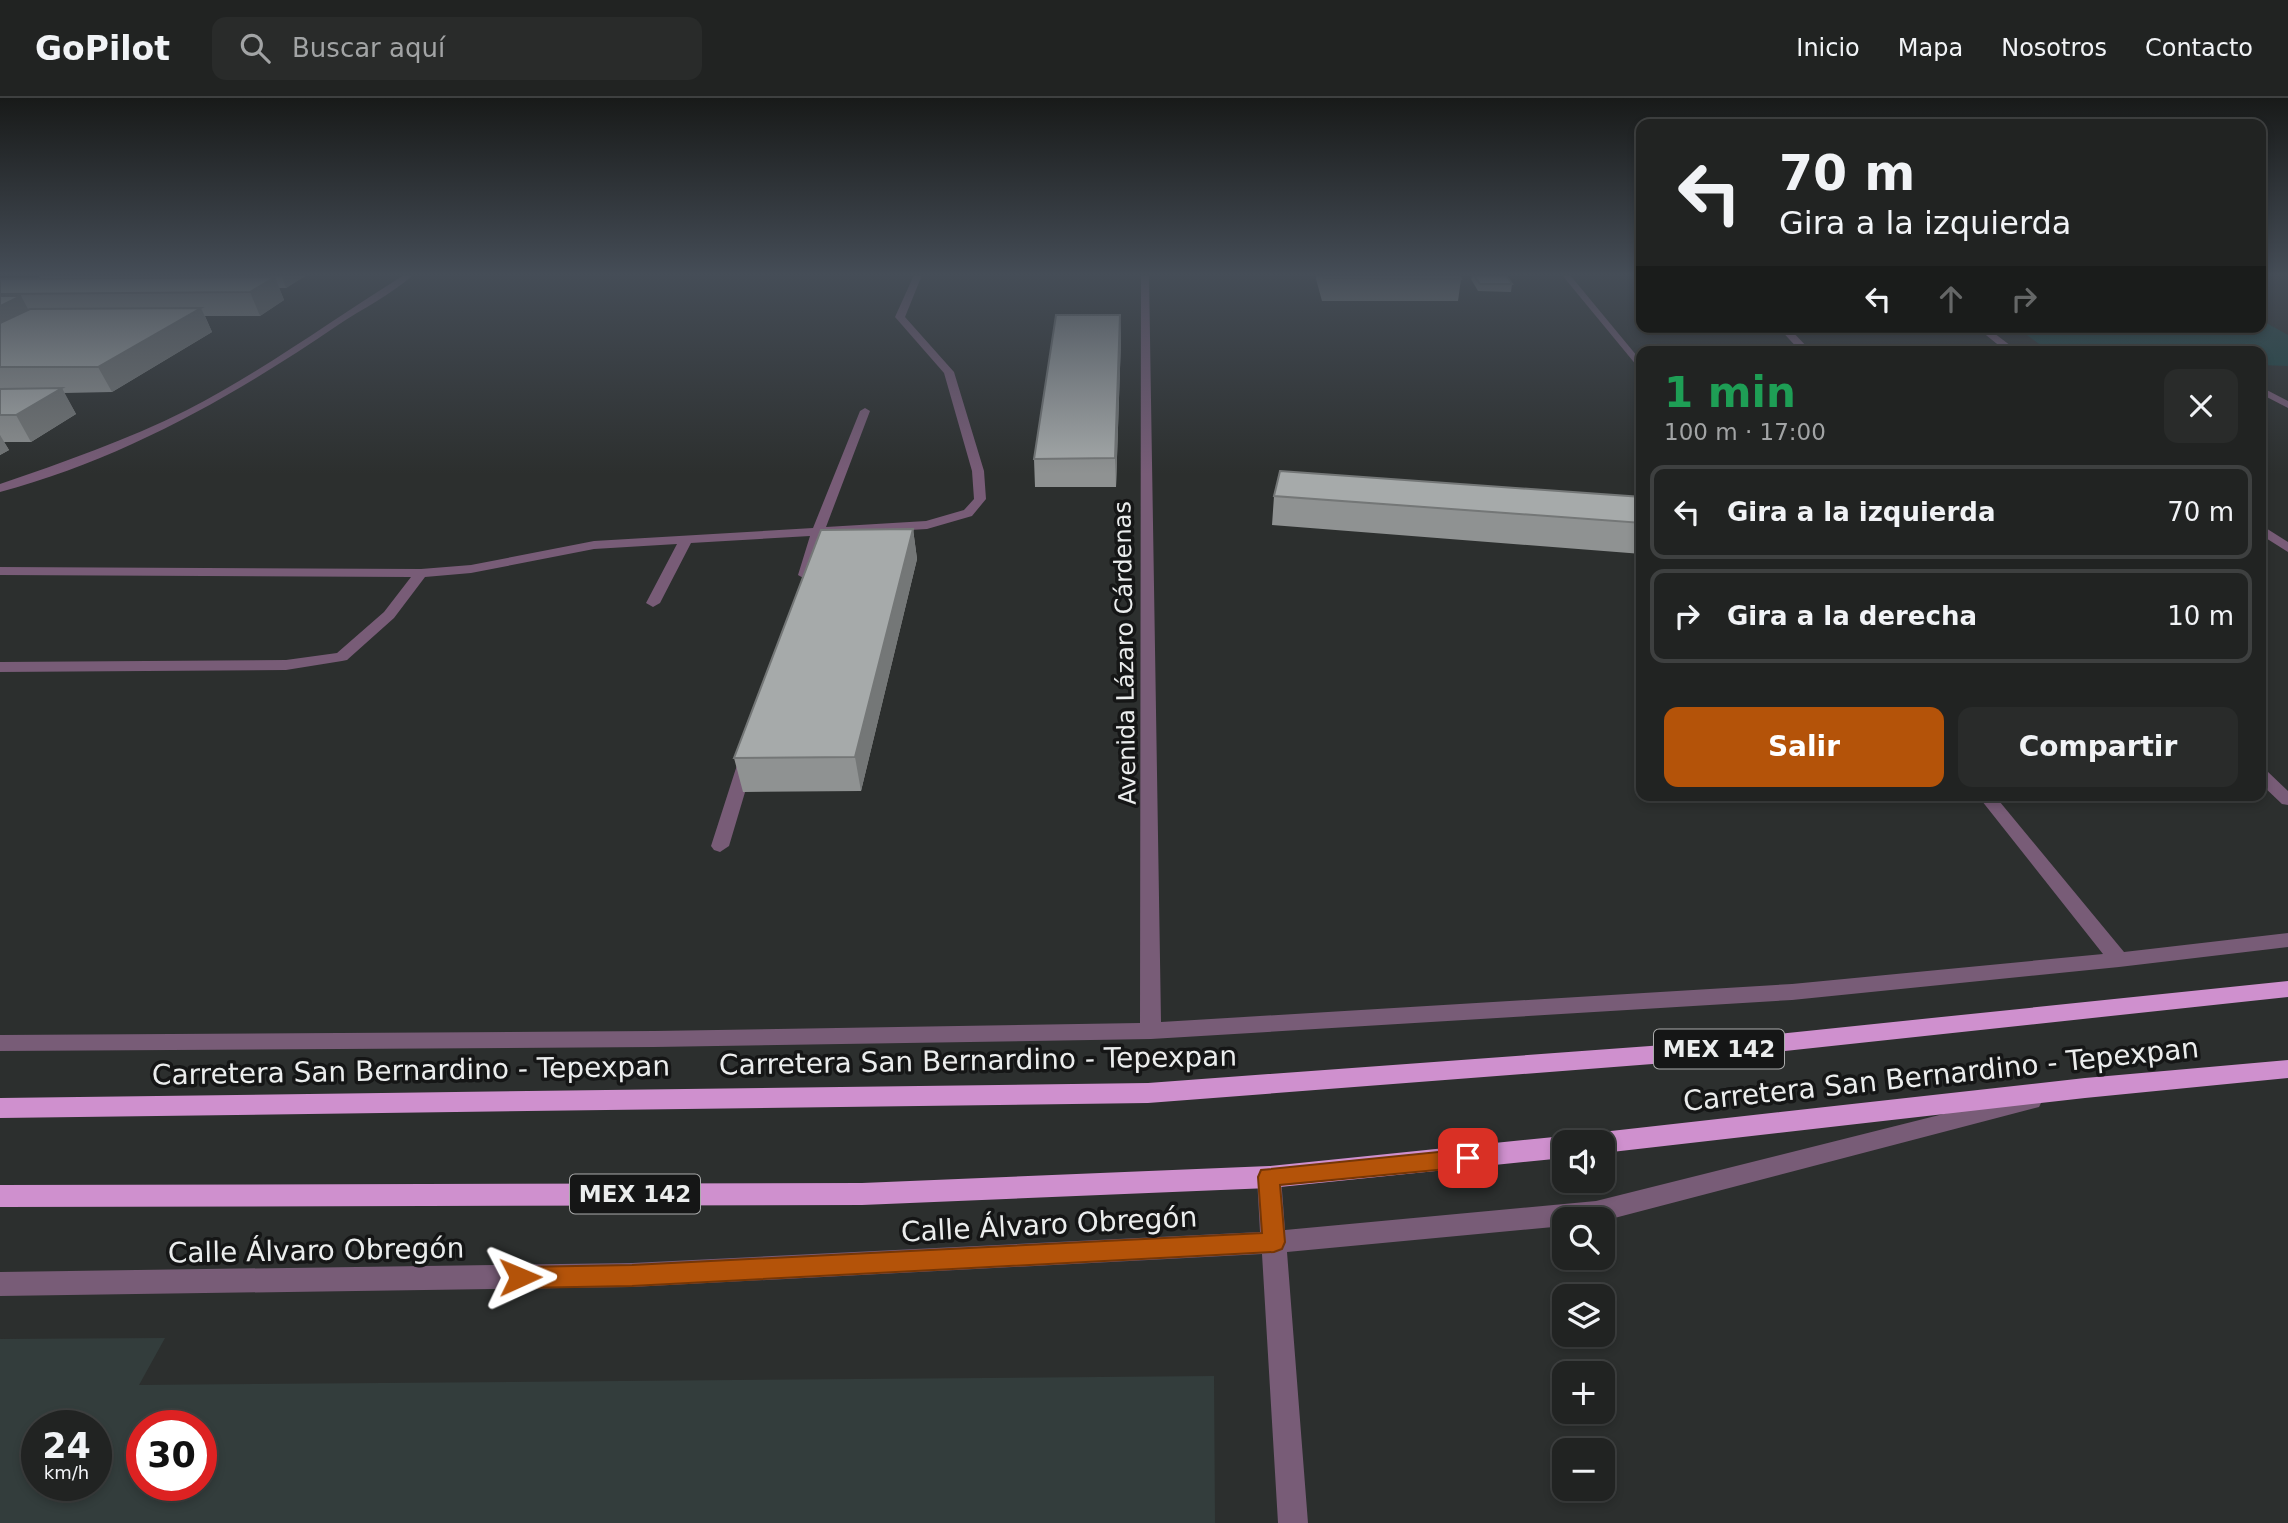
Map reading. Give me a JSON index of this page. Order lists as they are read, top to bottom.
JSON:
{
  "streets": {
    "highway": ["MEX 142", "Carretera San Bernardino - Tepexpan"],
    "street": ["Avenida Lázaro Cárdenas", "Calle Álvaro Obregón"]
  },
  "crossings": [
    ["Carretera San Bernardino - Tepexpan", "Calle Álvaro Obregón"]
  ],
  "page": {
    "header": "GoPilot",
    "search": "Buscar aquí",
    "nav": [
      "Inicio",
      "Mapa",
      "Nosotros",
      "Contacto"
    ],
    "turn": ["70 m", "Gira a la izquierda"],
    "heading": ["1 min", "100 m · 17:00"],
    "list": [
      {
        "name": "Gira a la izquierda",
        "value": "70 m"
      },
      {
        "name": "Gira a la derecha",
        "value": "10 m"
      }
    ],
    "buttons": ["Salir", "Compartir"],
    "map_buttons": ["+", "−"],
    "speed": "24 km/h",
    "limit": "30"
  }
}
